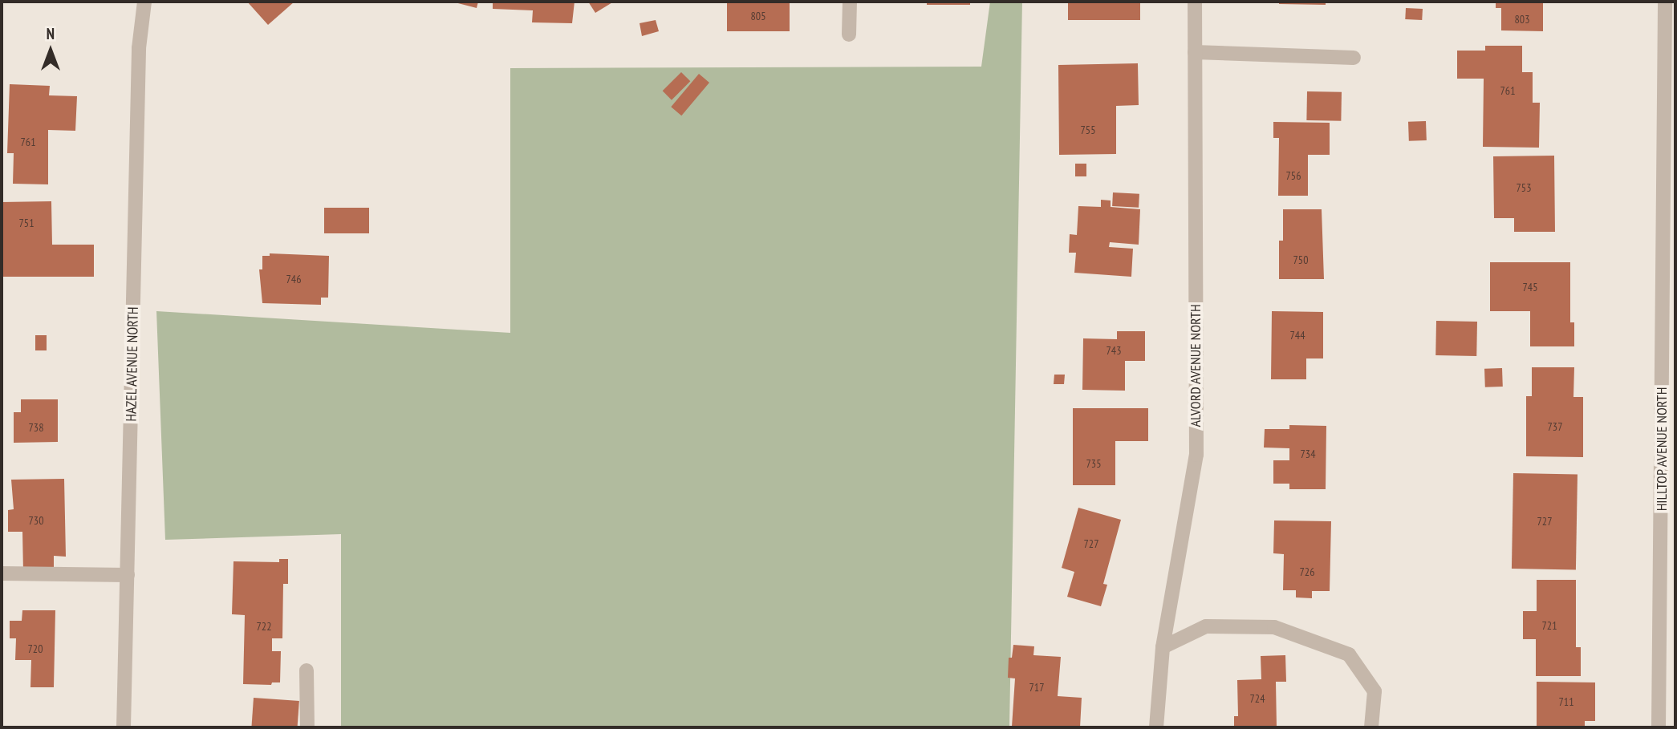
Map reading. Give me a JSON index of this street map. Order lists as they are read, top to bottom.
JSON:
{
  "streets": {
    "street": ["HAZEL AVENUE NORTH", "ALVORD AVENUE NORTH", "HILLTOP AVENUE NORTH"]
  },
  "house_numbers": [
    "805",
    "803",
    "761",
    "755",
    "761",
    "756",
    "753",
    "751",
    "750",
    "746",
    "745",
    "744",
    "743",
    "737",
    "738",
    "734",
    "735",
    "730",
    "727",
    "727",
    "726",
    "721",
    "722",
    "720",
    "717",
    "724",
    "711"
  ],
  "north": "top"
}
